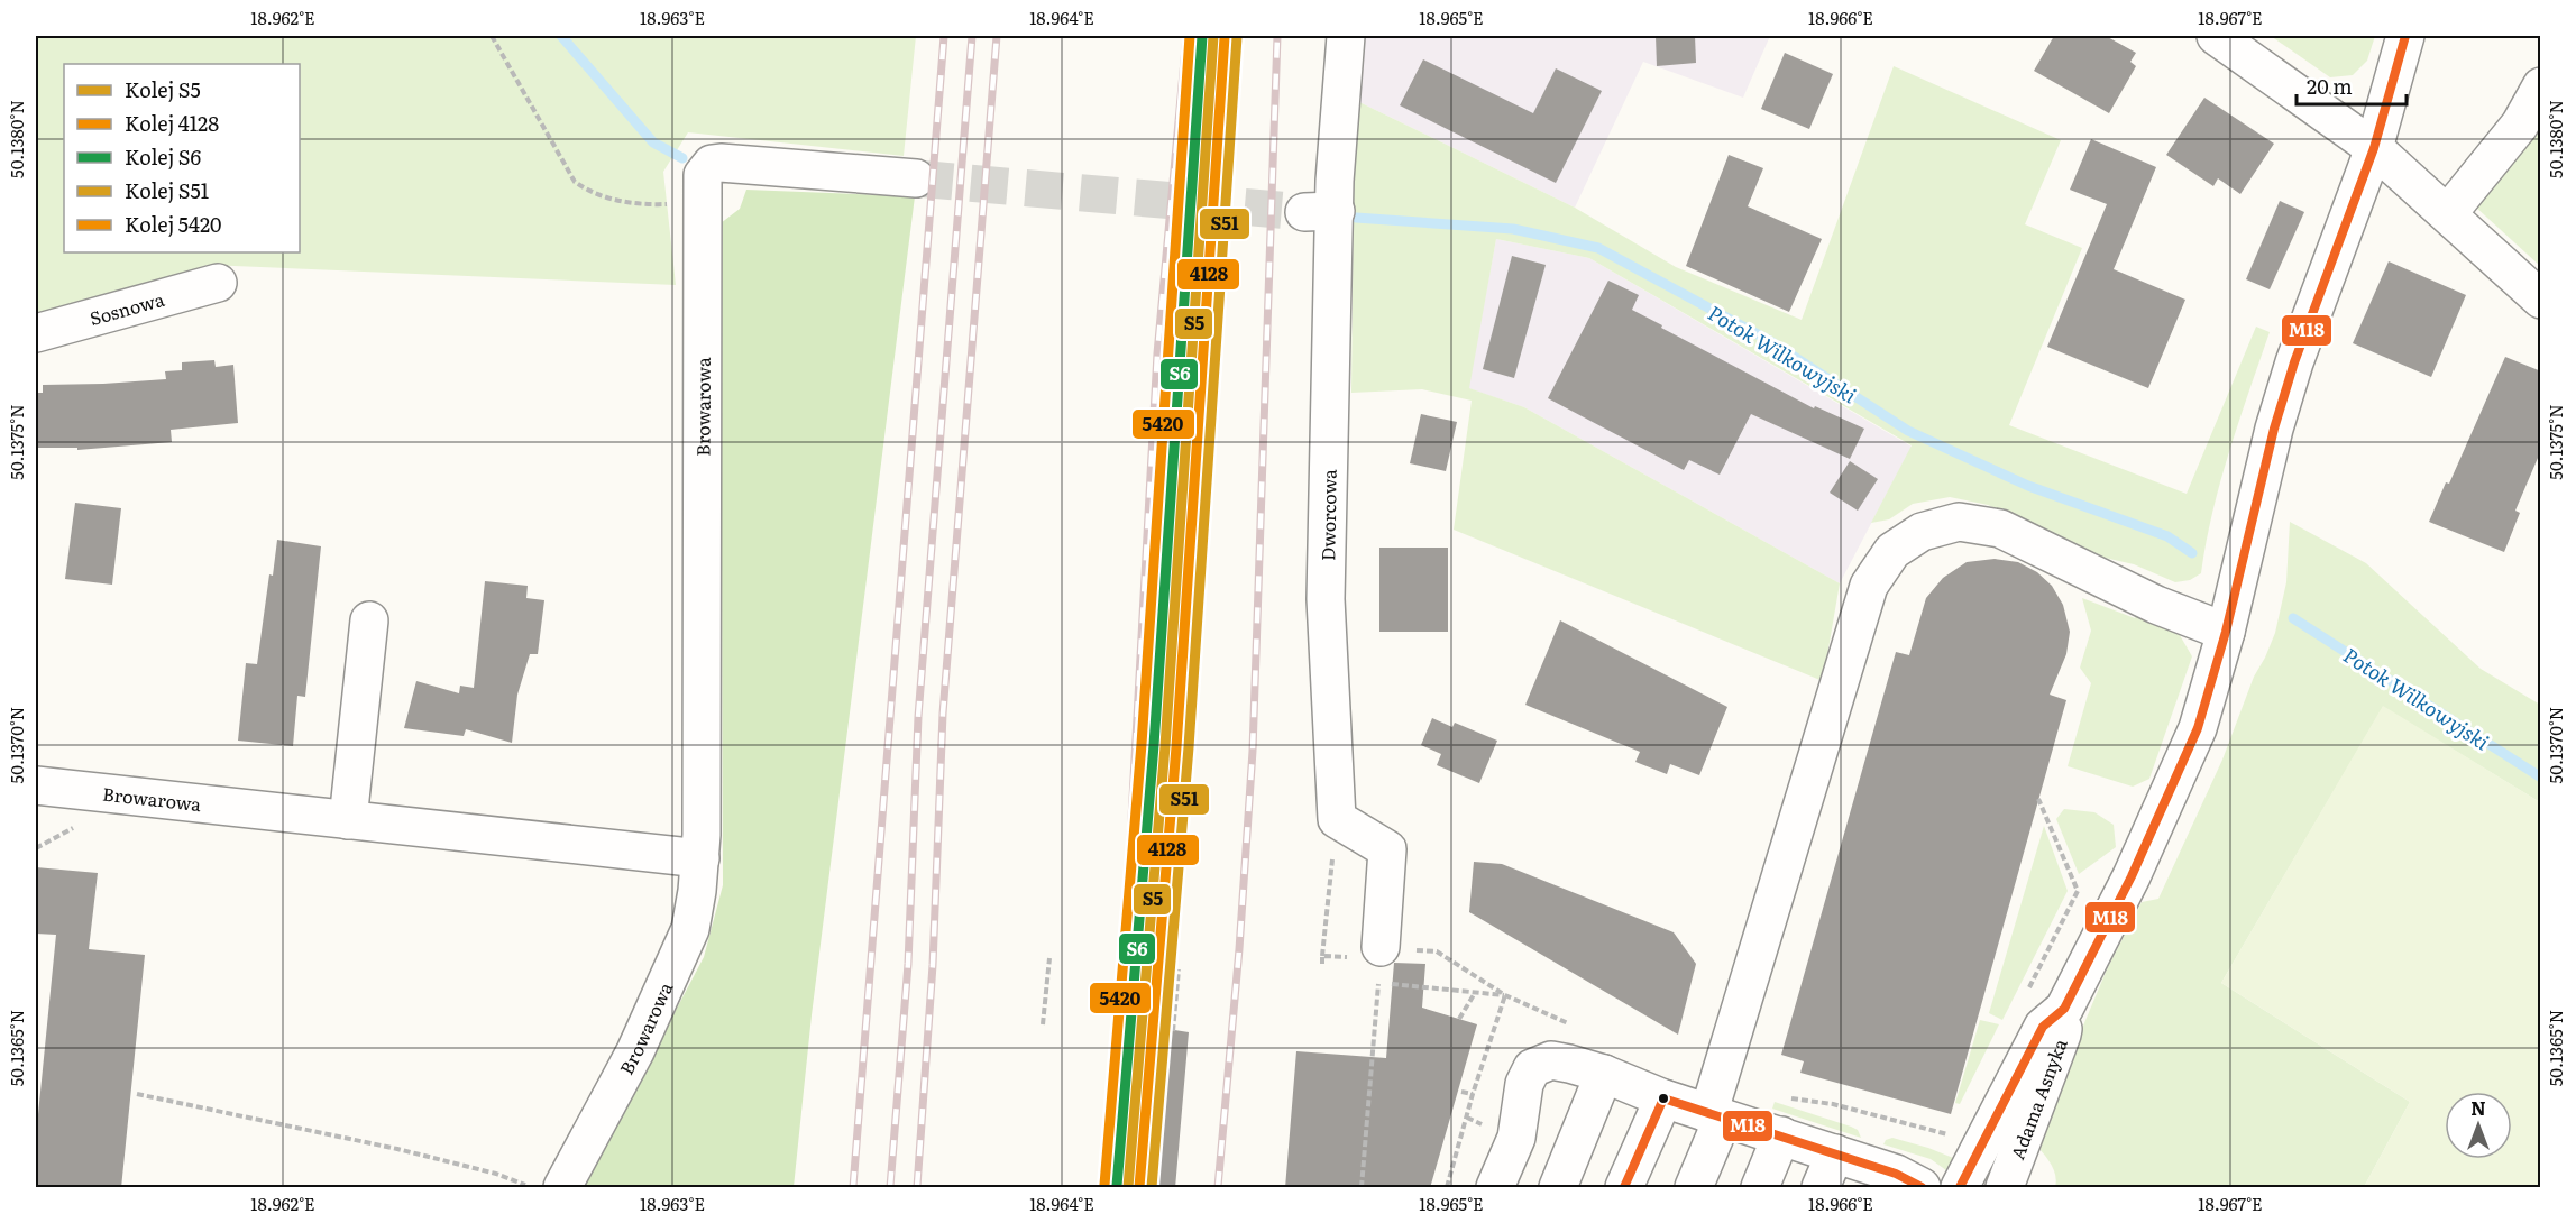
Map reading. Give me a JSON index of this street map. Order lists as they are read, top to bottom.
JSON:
{
  "streets": {
    "street": [
      "Sosnowa",
      "Browarowa",
      "Dworcowa",
      "Adama Asnyka"
    ]
  },
  "water": ["Potok Wilkowyjski"],
  "lines": [
    "rail line S5",
    "rail line S6",
    "rail line 5420",
    "transit line M18",
    "rail line 4128",
    "rail line S51"
  ],
  "legend": [
    "Kolej S5",
    "Kolej 4128",
    "Kolej S6",
    "Kolej S51",
    "Kolej 5420"
  ],
  "scale_bar": "20 m",
  "north": "top",
  "coordinates": [
    "18.962°E",
    "18.963°E",
    "18.964°E",
    "18.965°E",
    "18.966°E",
    "18.967°E",
    "50.1380°N",
    "50.1375°N",
    "50.1370°N",
    "50.1365°N"
  ]
}
